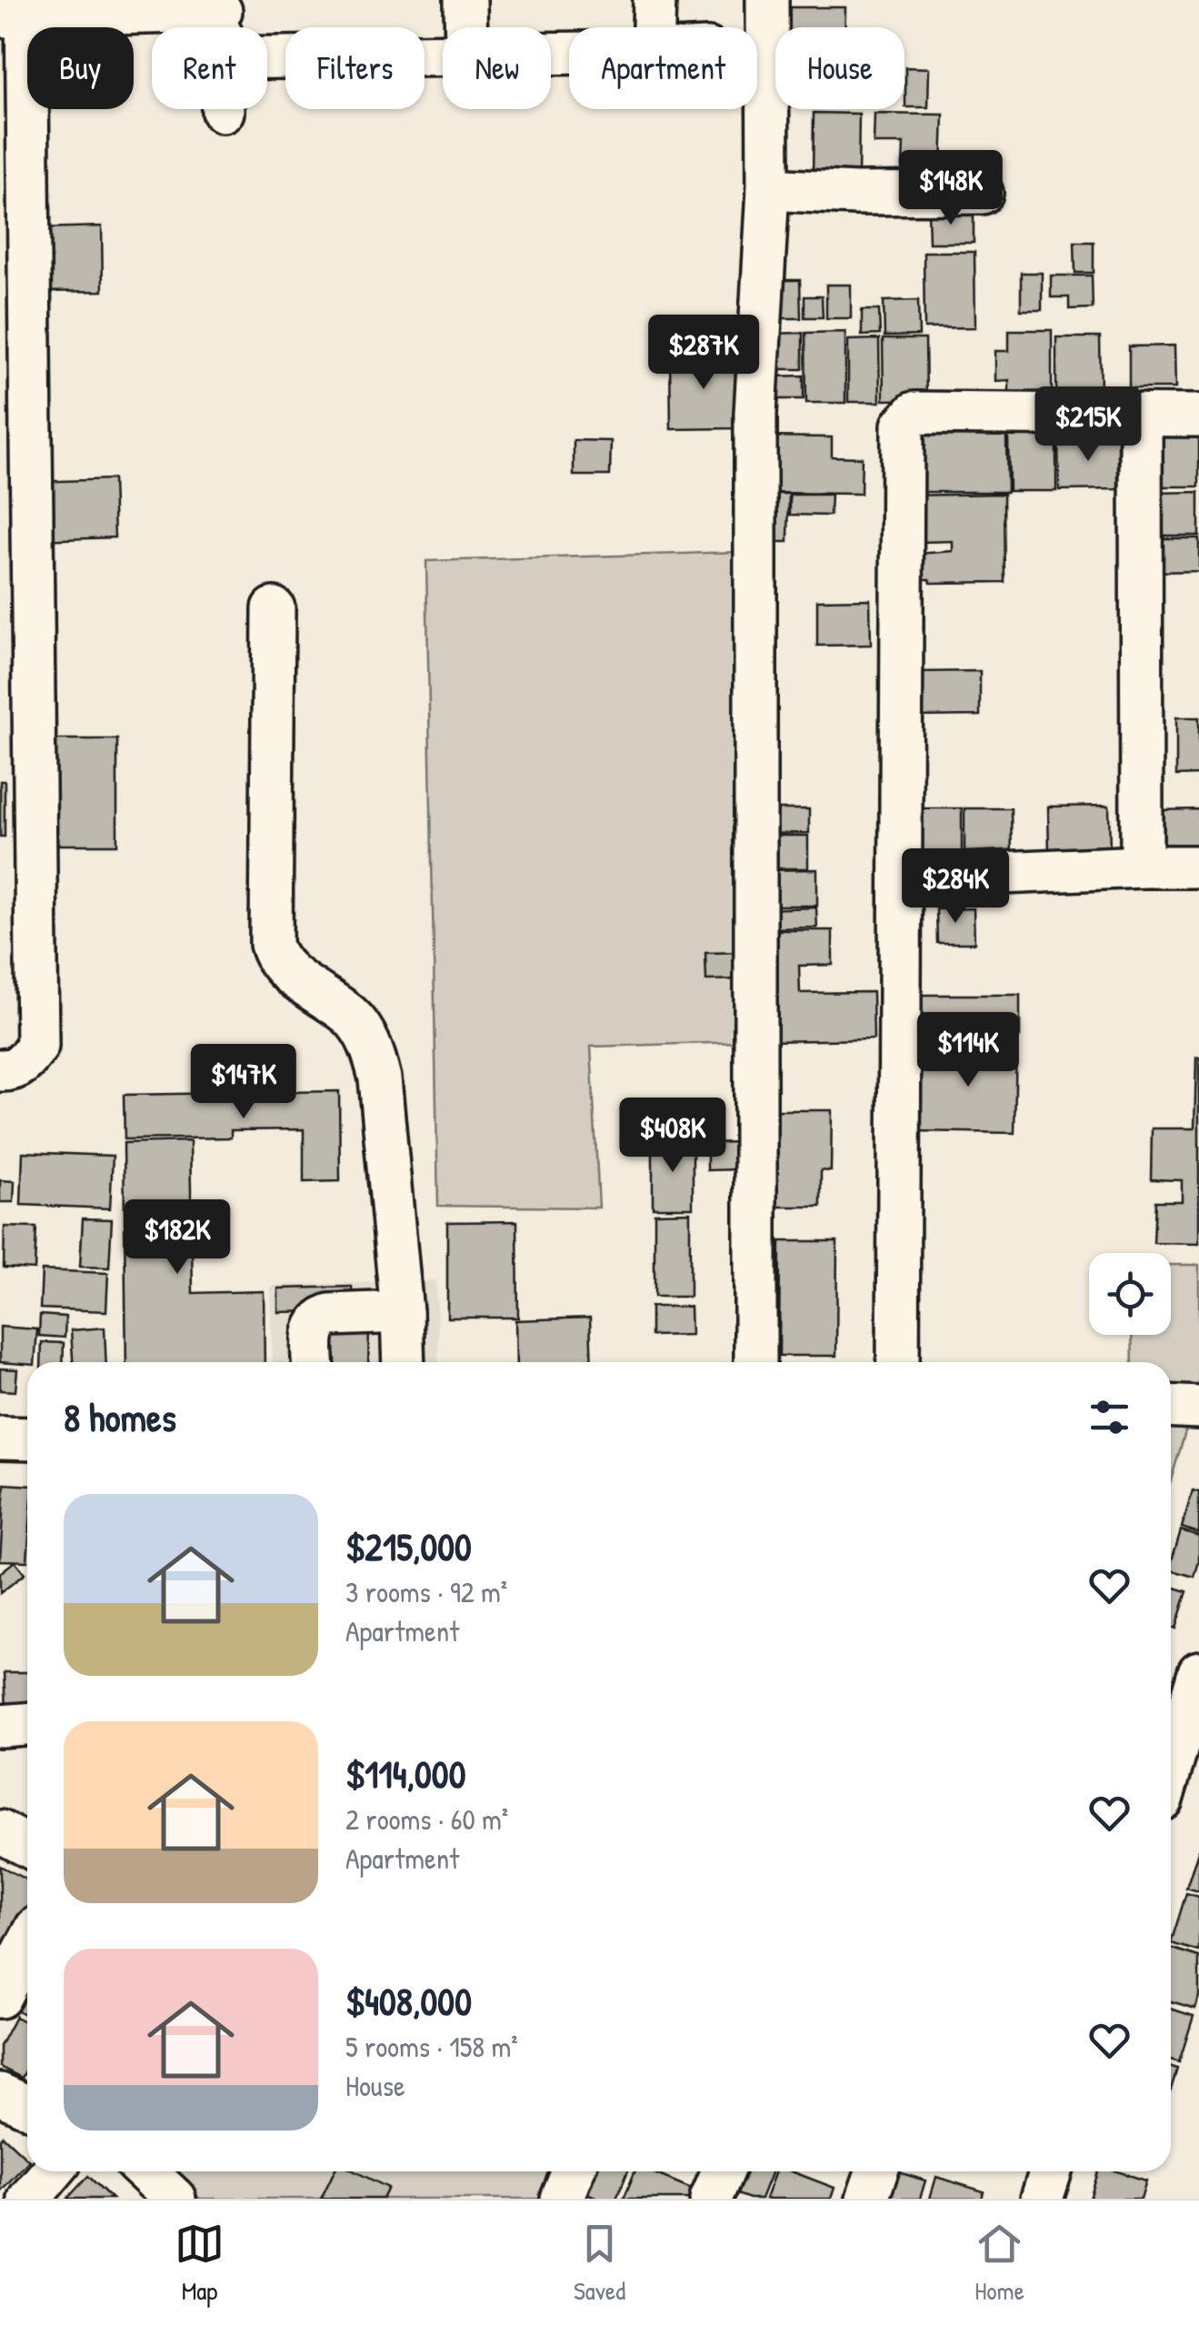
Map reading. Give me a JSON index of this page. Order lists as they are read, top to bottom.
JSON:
{
  "page": {
    "chip": [
      "Buy",
      "Rent",
      "Filters",
      "New",
      "Apartment",
      "House"
    ],
    "price": [
      "$148K",
      "$287K",
      "$215K",
      "$284K",
      "$114K",
      "$147K",
      "$408K",
      "$182K"
    ],
    "heading": "8 homes",
    "list": [
      {
        "name": "$215,000",
        "note": "3 rooms · 92 m² · Apartment"
      },
      {
        "name": "$114,000",
        "note": "2 rooms · 60 m² · Apartment"
      },
      {
        "name": "$408,000",
        "note": "5 rooms · 158 m² · House"
      }
    ],
    "tabs": ["Map", "Saved", "Home"]
  }
}
